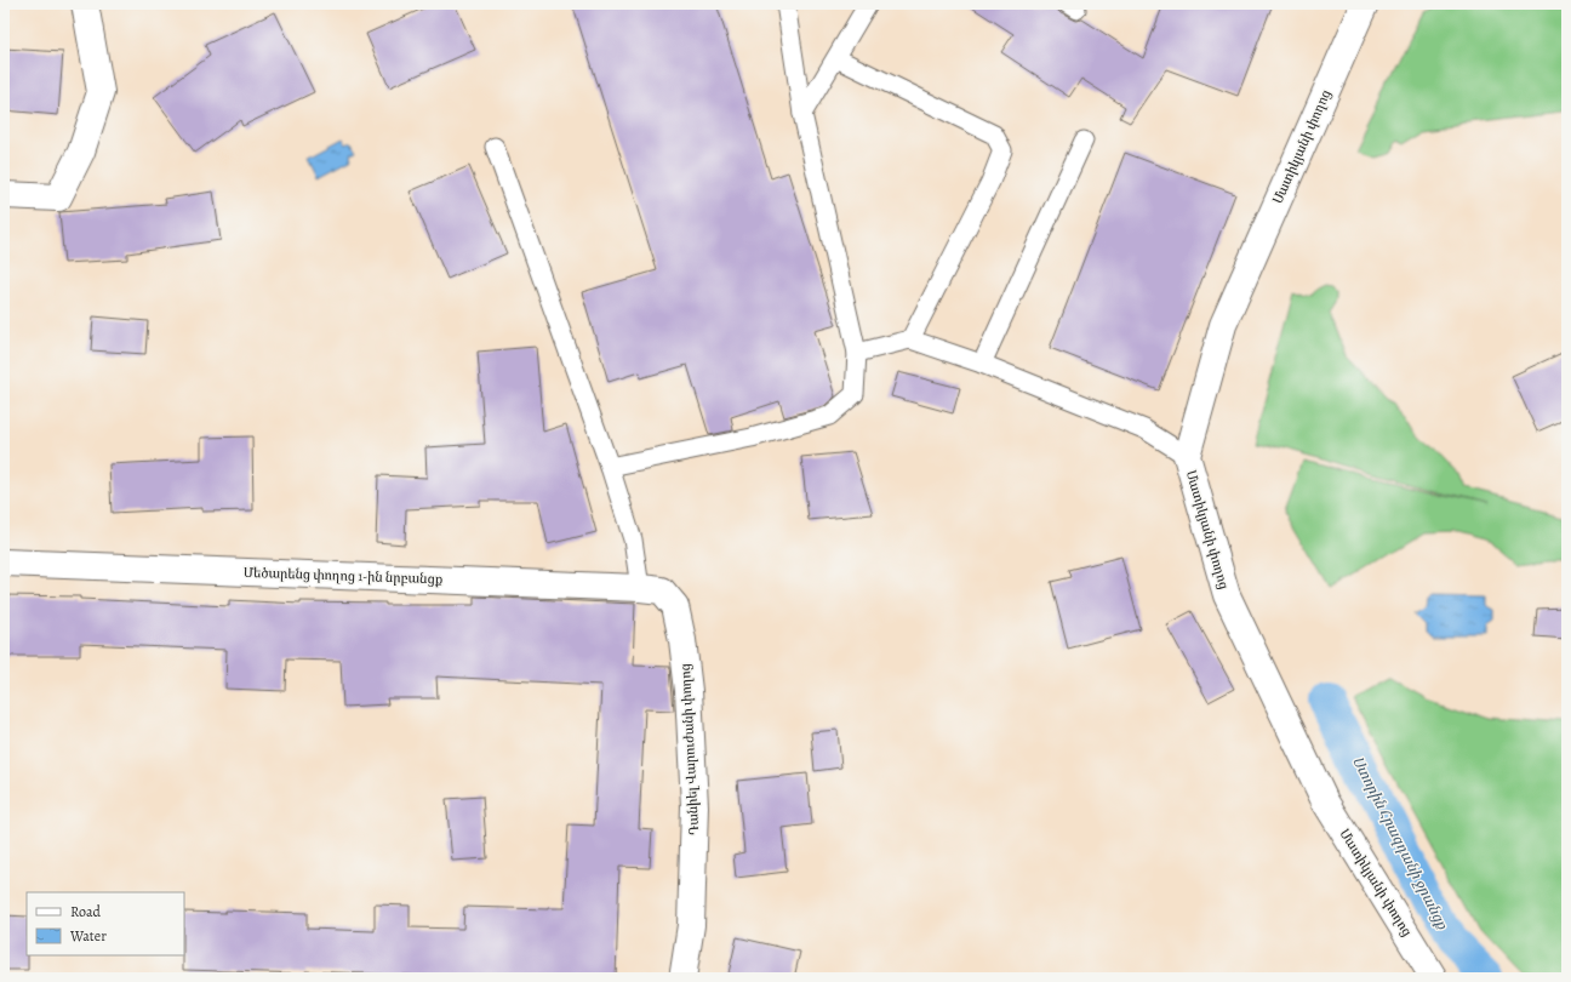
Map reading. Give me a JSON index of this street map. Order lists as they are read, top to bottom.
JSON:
{
  "streets": {
    "street": ["Մատիկյանի փողոց", "Մեծարենց փողոց 1-ին նրբանցք", "Դանիել Վարուժանի փողոց"]
  },
  "crossings": [
    ["Մեծարենց փողոց 1-ին նրբանցք", "Դանիել Վարուժանի փողոց"]
  ],
  "water": ["Ստորին Հրազդանի ջրանցք"],
  "legend": ["Road", "Water"]
}
